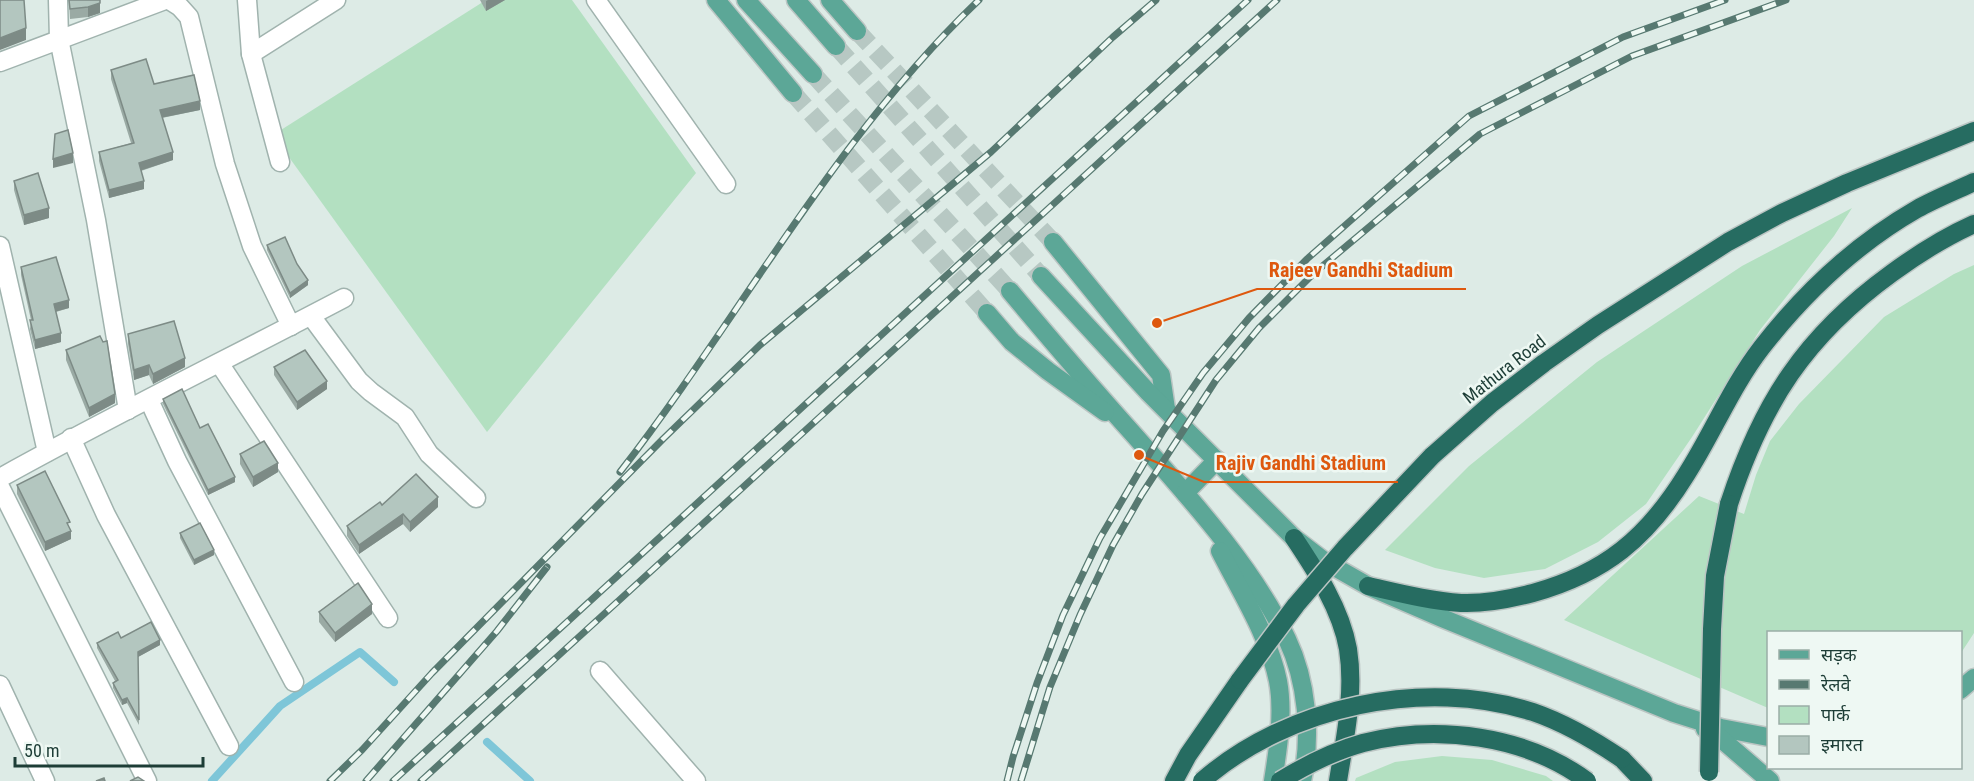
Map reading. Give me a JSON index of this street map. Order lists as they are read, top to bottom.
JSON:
{
  "streets": {
    "highway": ["Mathura Road"]
  },
  "places": ["Rajeev Gandhi Stadium", "Rajiv Gandhi Stadium"],
  "legend": [
    "सड़क",
    "रेलवे",
    "पार्क",
    "इमारत"
  ],
  "scale_bar": "50 m"
}
